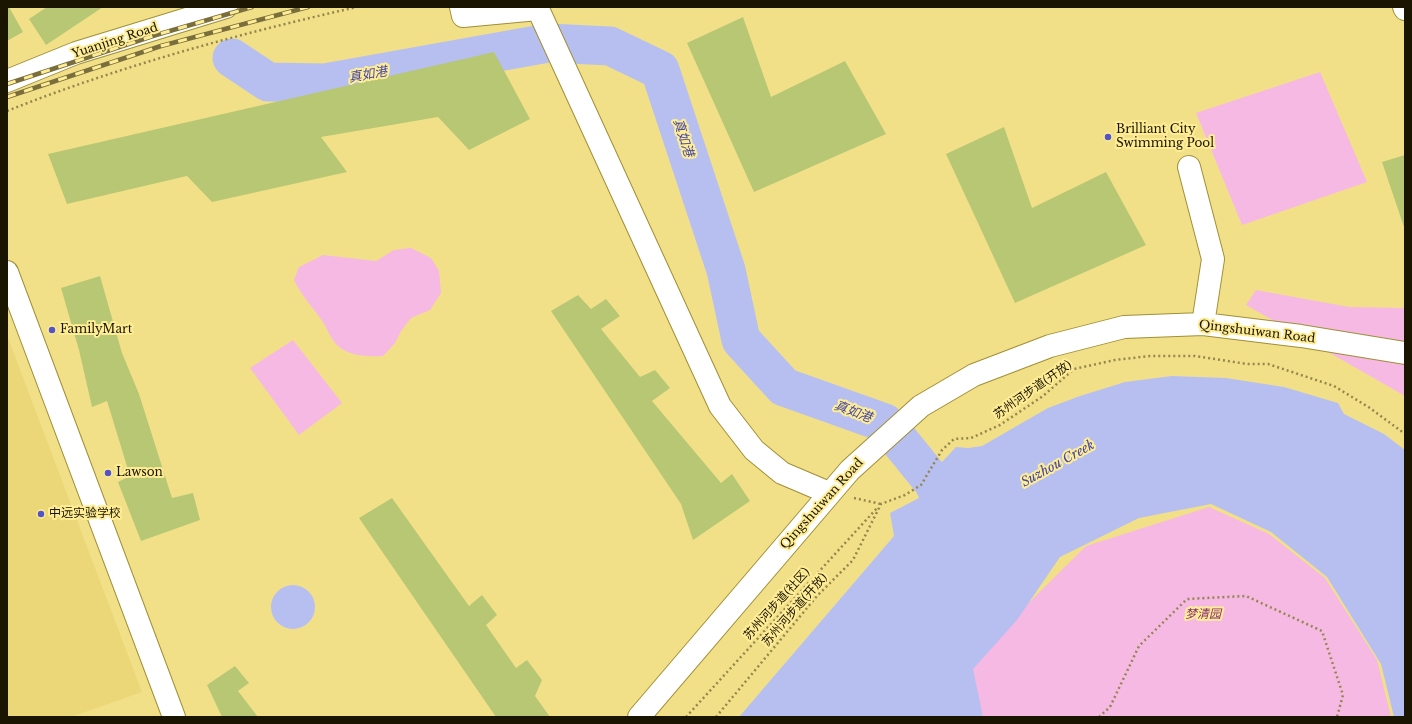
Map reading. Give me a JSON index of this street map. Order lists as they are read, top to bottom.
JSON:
{
  "streets": {
    "street": ["Yuanjing Road", "Qingshuiwan Road"],
    "path": ["苏州河步道(开放)", "苏州河步道(社区)"]
  },
  "crossings": [
    ["苏州河步道(开放)", "苏州河步道(社区)"]
  ],
  "water": ["真如港", "Suzhou Creek"],
  "parks": ["梦清园"],
  "places": [
    "Brilliant City Swimming Pool",
    "FamilyMart",
    "Lawson",
    "中远实验学校"
  ]
}
